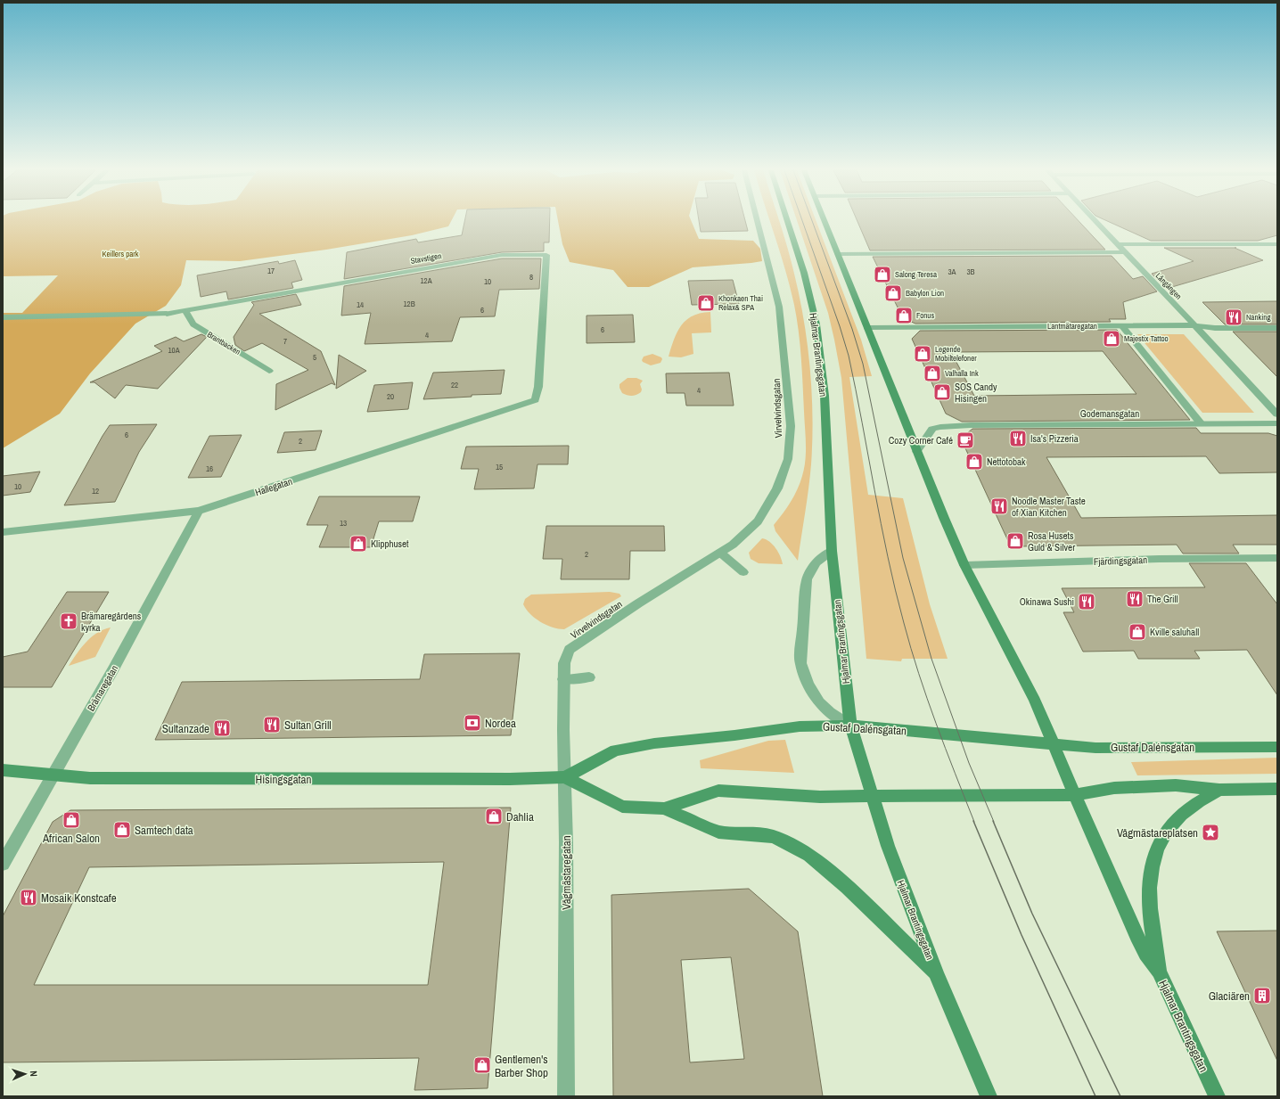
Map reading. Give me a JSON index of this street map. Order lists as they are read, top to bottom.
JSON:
{
  "streets": {
    "main road": ["Hjalmar Brantingsgatan", "Gustaf Dalénsgatan", "Hisingsgatan"],
    "street": [
      "Stavstigen",
      "Långängen",
      "Lantmätaregatan",
      "Brantbacken",
      "Virvelvindsgatan",
      "Godemansgatan",
      "Hallegatan",
      "Fjärdingsgatan",
      "Brämaregatan",
      "Vågmästaregatan"
    ]
  },
  "crossings": [
    ["Stavstigen", "Brantbacken"],
    ["Stavstigen", "Hallegatan"],
    ["Långängen", "Lantmätaregatan"],
    ["Lantmätaregatan", "Hjalmar Brantingsgatan"],
    ["Hjalmar Brantingsgatan", "Godemansgatan"],
    ["Hjalmar Brantingsgatan", "Fjärdingsgatan"],
    ["Hjalmar Brantingsgatan", "Gustaf Dalénsgatan"],
    ["Virvelvindsgatan", "Vågmästaregatan"],
    ["Hallegatan", "Brämaregatan"],
    ["Brämaregatan", "Hisingsgatan"],
    ["Gustaf Dalénsgatan", "Hisingsgatan"],
    ["Gustaf Dalénsgatan", "Vågmästaregatan"],
    ["Hisingsgatan", "Vågmästaregatan"]
  ],
  "parks": ["Keillers park"],
  "places": {
    "shop": [
      "Salong Teresa",
      "Babylon Lion",
      "Khonkaen Thai Relax& SPA",
      "Fonus",
      "Majestix Tattoo",
      "Legende Mobiltelefoner",
      "Valhalla Ink",
      "SOS Candy Hisingen",
      "Nettotobak",
      "Rosa Husets Guld & Silver",
      "Klipphuset",
      "Kville saluhall",
      "Dahlia",
      "African Salon",
      "Samtech data",
      "Gentlemen's Barber Shop"
    ],
    "restaurant": [
      "Nanking",
      "Isa's Pizzeria",
      "Noodle Master Taste of Xian Kitchen",
      "The Grill",
      "Okinawa Sushi",
      "Sultan Grill",
      "Sultanzade",
      "Mosaik Konstcafe"
    ],
    "cafe": ["Cozy Corner Café"],
    "church": ["Brämaregårdens kyrka"],
    "bank": ["Nordea"],
    "place": ["Vågmästareplatsen"],
    "building": ["Glaciären"]
  },
  "house_numbers": [
    "17",
    "3A",
    "3B",
    "8",
    "12A",
    "10",
    "12B",
    "14",
    "6",
    "6",
    "4",
    "7",
    "10A",
    "5",
    "22",
    "4",
    "20",
    "6",
    "2",
    "15",
    "16",
    "10",
    "12",
    "13",
    "2"
  ],
  "north": "right"
}
